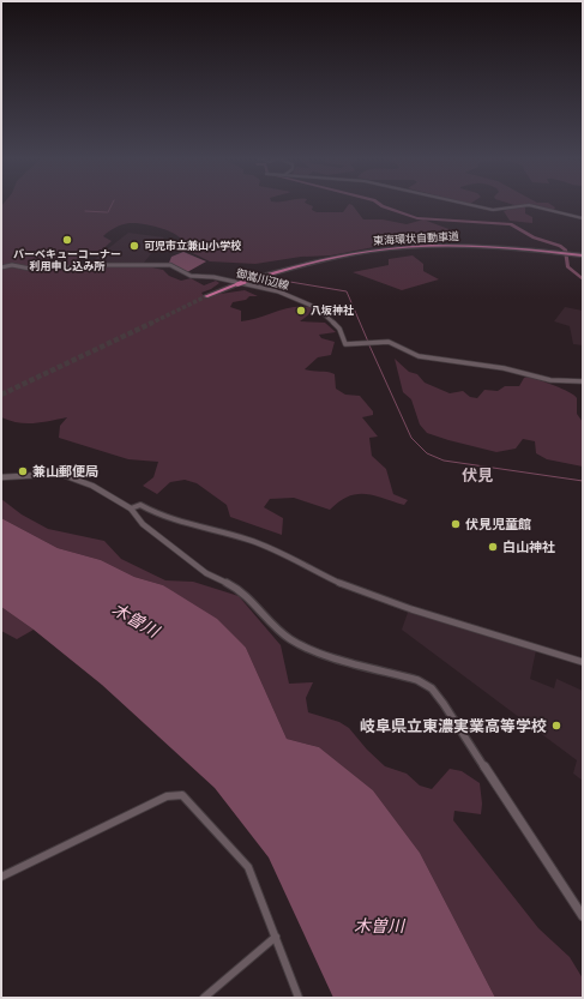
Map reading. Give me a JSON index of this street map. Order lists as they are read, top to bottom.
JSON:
{
  "streets": {
    "highway": ["東海環状自動車道"],
    "main road": ["御嵩川辺線"]
  },
  "districts": ["伏見"],
  "water": ["木曽川"],
  "places": [
    "バーベキューコーナー 利用申し込み所",
    "可児市立兼山小学校",
    "八坂神社",
    "兼山郵便局",
    "伏見児童館",
    "白山神社",
    "岐阜県立東濃実業高等学校"
  ]
}
